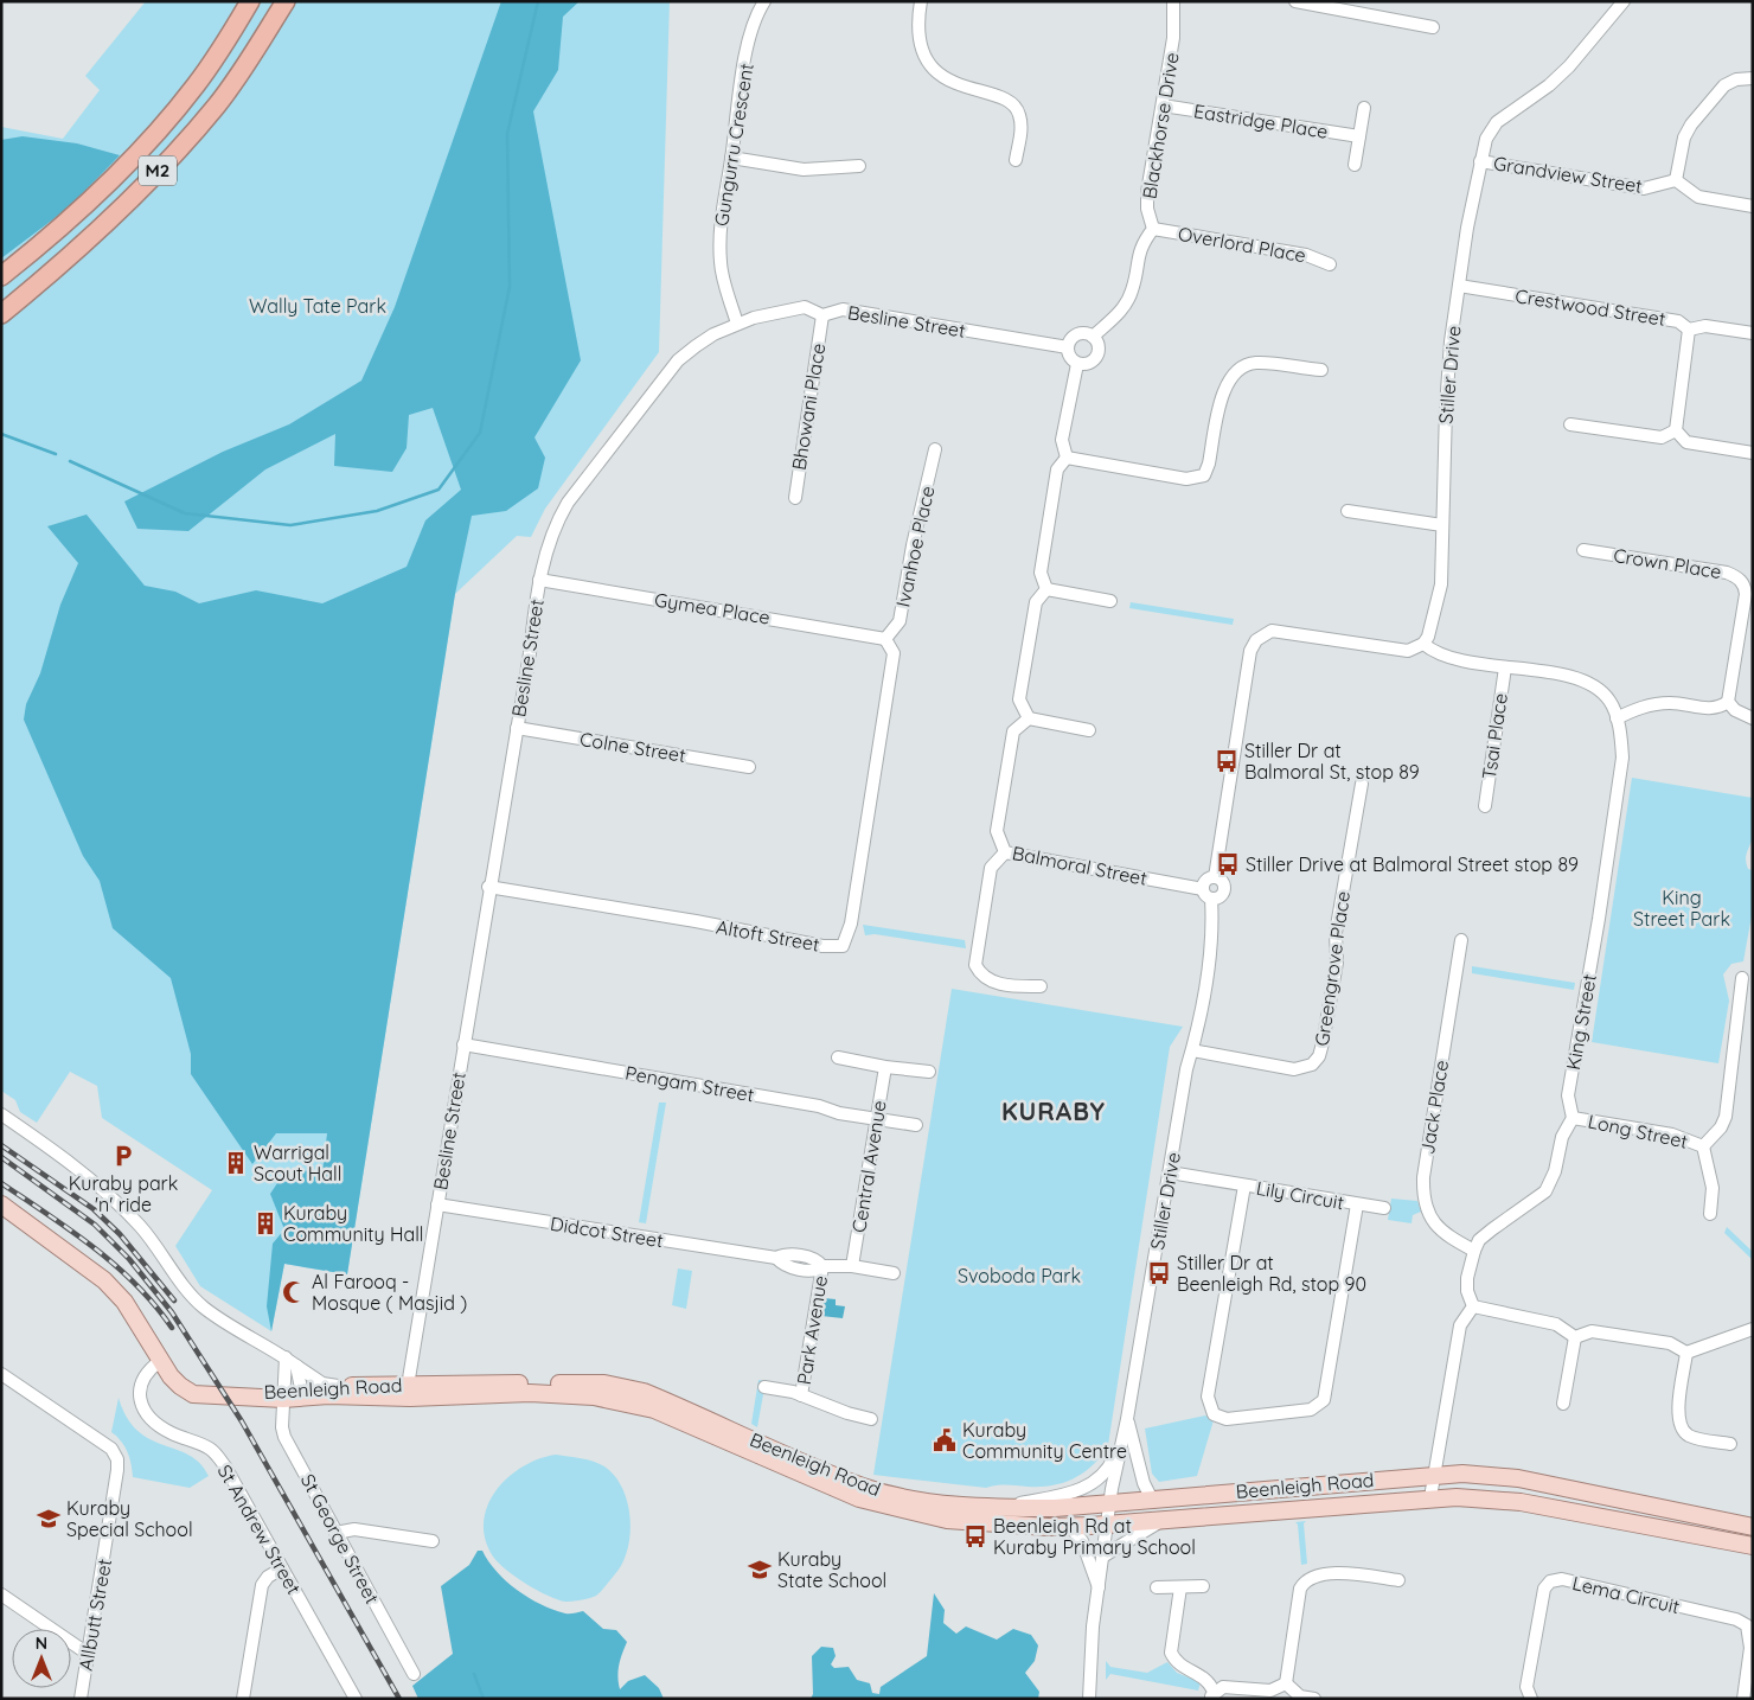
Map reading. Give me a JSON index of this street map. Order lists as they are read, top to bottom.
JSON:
{
  "streets": {
    "highway": ["M2"],
    "main road": ["Beenleigh Road"],
    "street": [
      "Eastridge Place",
      "Blackhorse Drive",
      "Gungurru Crescent",
      "Grandview Street",
      "Overlord Place",
      "Crestwood Street",
      "Besline Street",
      "Stiller Drive",
      "Bhowani Place",
      "Ivanhoe Place",
      "Crown Place",
      "Gymea Place",
      "Tsai Place",
      "Colne Street",
      "Balmoral Street",
      "Altoft Street",
      "Greengrove Place",
      "King Street",
      "Pengam Street",
      "Jack Place",
      "Long Street",
      "Central Avenue",
      "Lily Circuit",
      "Didcot Street",
      "Park Avenue",
      "St Andrew Street",
      "St George Street",
      "Lema Circuit",
      "Allbutt Street"
    ]
  },
  "crossings": [
    ["Eastridge Place", "Blackhorse Drive"],
    ["Blackhorse Drive", "Overlord Place"],
    ["Blackhorse Drive", "Besline Street"],
    ["Gungurru Crescent", "Besline Street"],
    ["Grandview Street", "Stiller Drive"],
    ["Crestwood Street", "Stiller Drive"],
    ["Besline Street", "Bhowani Place"],
    ["Besline Street", "Gymea Place"],
    ["Besline Street", "Colne Street"],
    ["Besline Street", "Altoft Street"],
    ["Besline Street", "Pengam Street"],
    ["Besline Street", "Didcot Street"],
    ["Besline Street", "Beenleigh Road"],
    ["Stiller Drive", "Balmoral Street"],
    ["Stiller Drive", "Greengrove Place"],
    ["Stiller Drive", "King Street"],
    ["Stiller Drive", "Lily Circuit"],
    ["Stiller Drive", "Beenleigh Road"],
    ["Ivanhoe Place", "Gymea Place"],
    ["Ivanhoe Place", "Altoft Street"],
    ["Gymea Place", "Altoft Street"],
    ["Tsai Place", "King Street"],
    ["King Street", "Long Street"],
    ["Pengam Street", "Central Avenue"],
    ["Central Avenue", "Didcot Street"],
    ["Didcot Street", "Park Avenue"],
    ["Beenleigh Road", "St Andrew Street"],
    ["Beenleigh Road", "St George Street"]
  ],
  "districts": ["KURABY"],
  "parks": ["Wally Tate Park", "King Street Park", "Svoboda Park"],
  "places": {
    "bus stop": [
      "Stiller Dr at Balmoral St, stop 89",
      "Stiller Drive at Balmoral Street stop 89",
      "Stiller Dr at Beenleigh Rd, stop 90",
      "Beenleigh Rd at Kuraby Primary School"
    ],
    "parking": ["Kuraby park 'n' ride"],
    "building": ["Warrigal Scout Hall", "Kuraby Community Hall"],
    "mosque": ["Al Farooq - Mosque ( Masjid )"],
    "public building": ["Kuraby Community Centre"],
    "school or university": ["Kuraby Special School", "Kuraby State School"]
  },
  "north": "top"
}
